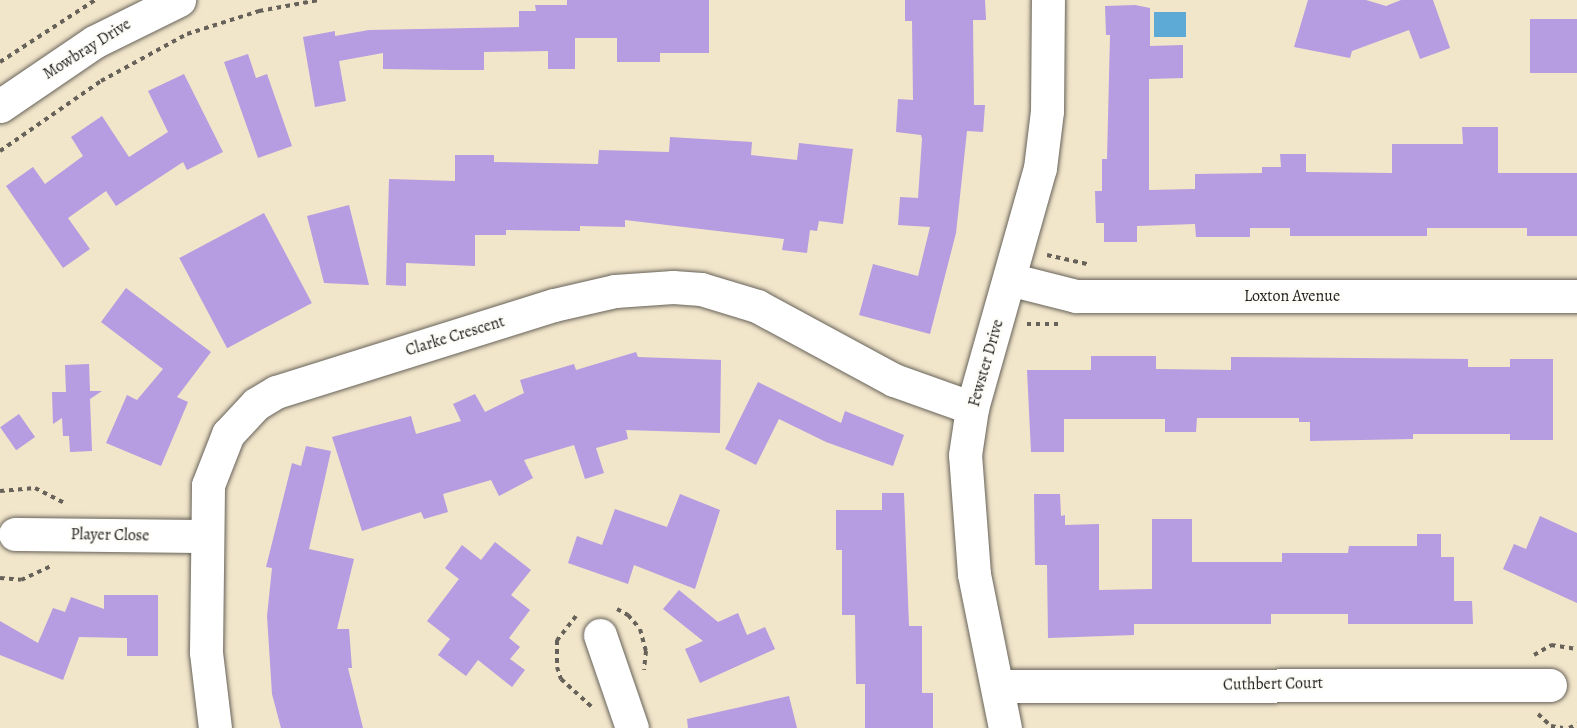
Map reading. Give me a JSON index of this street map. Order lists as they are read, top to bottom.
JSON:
{
  "streets": {
    "street": [
      "Mowbray Drive",
      "Loxton Avenue",
      "Clarke Crescent",
      "Fewster Drive",
      "Player Close",
      "Cuthbert Court"
    ]
  },
  "crossings": [
    ["Loxton Avenue", "Fewster Drive"],
    ["Clarke Crescent", "Fewster Drive"],
    ["Clarke Crescent", "Player Close"],
    ["Fewster Drive", "Cuthbert Court"]
  ]
}
